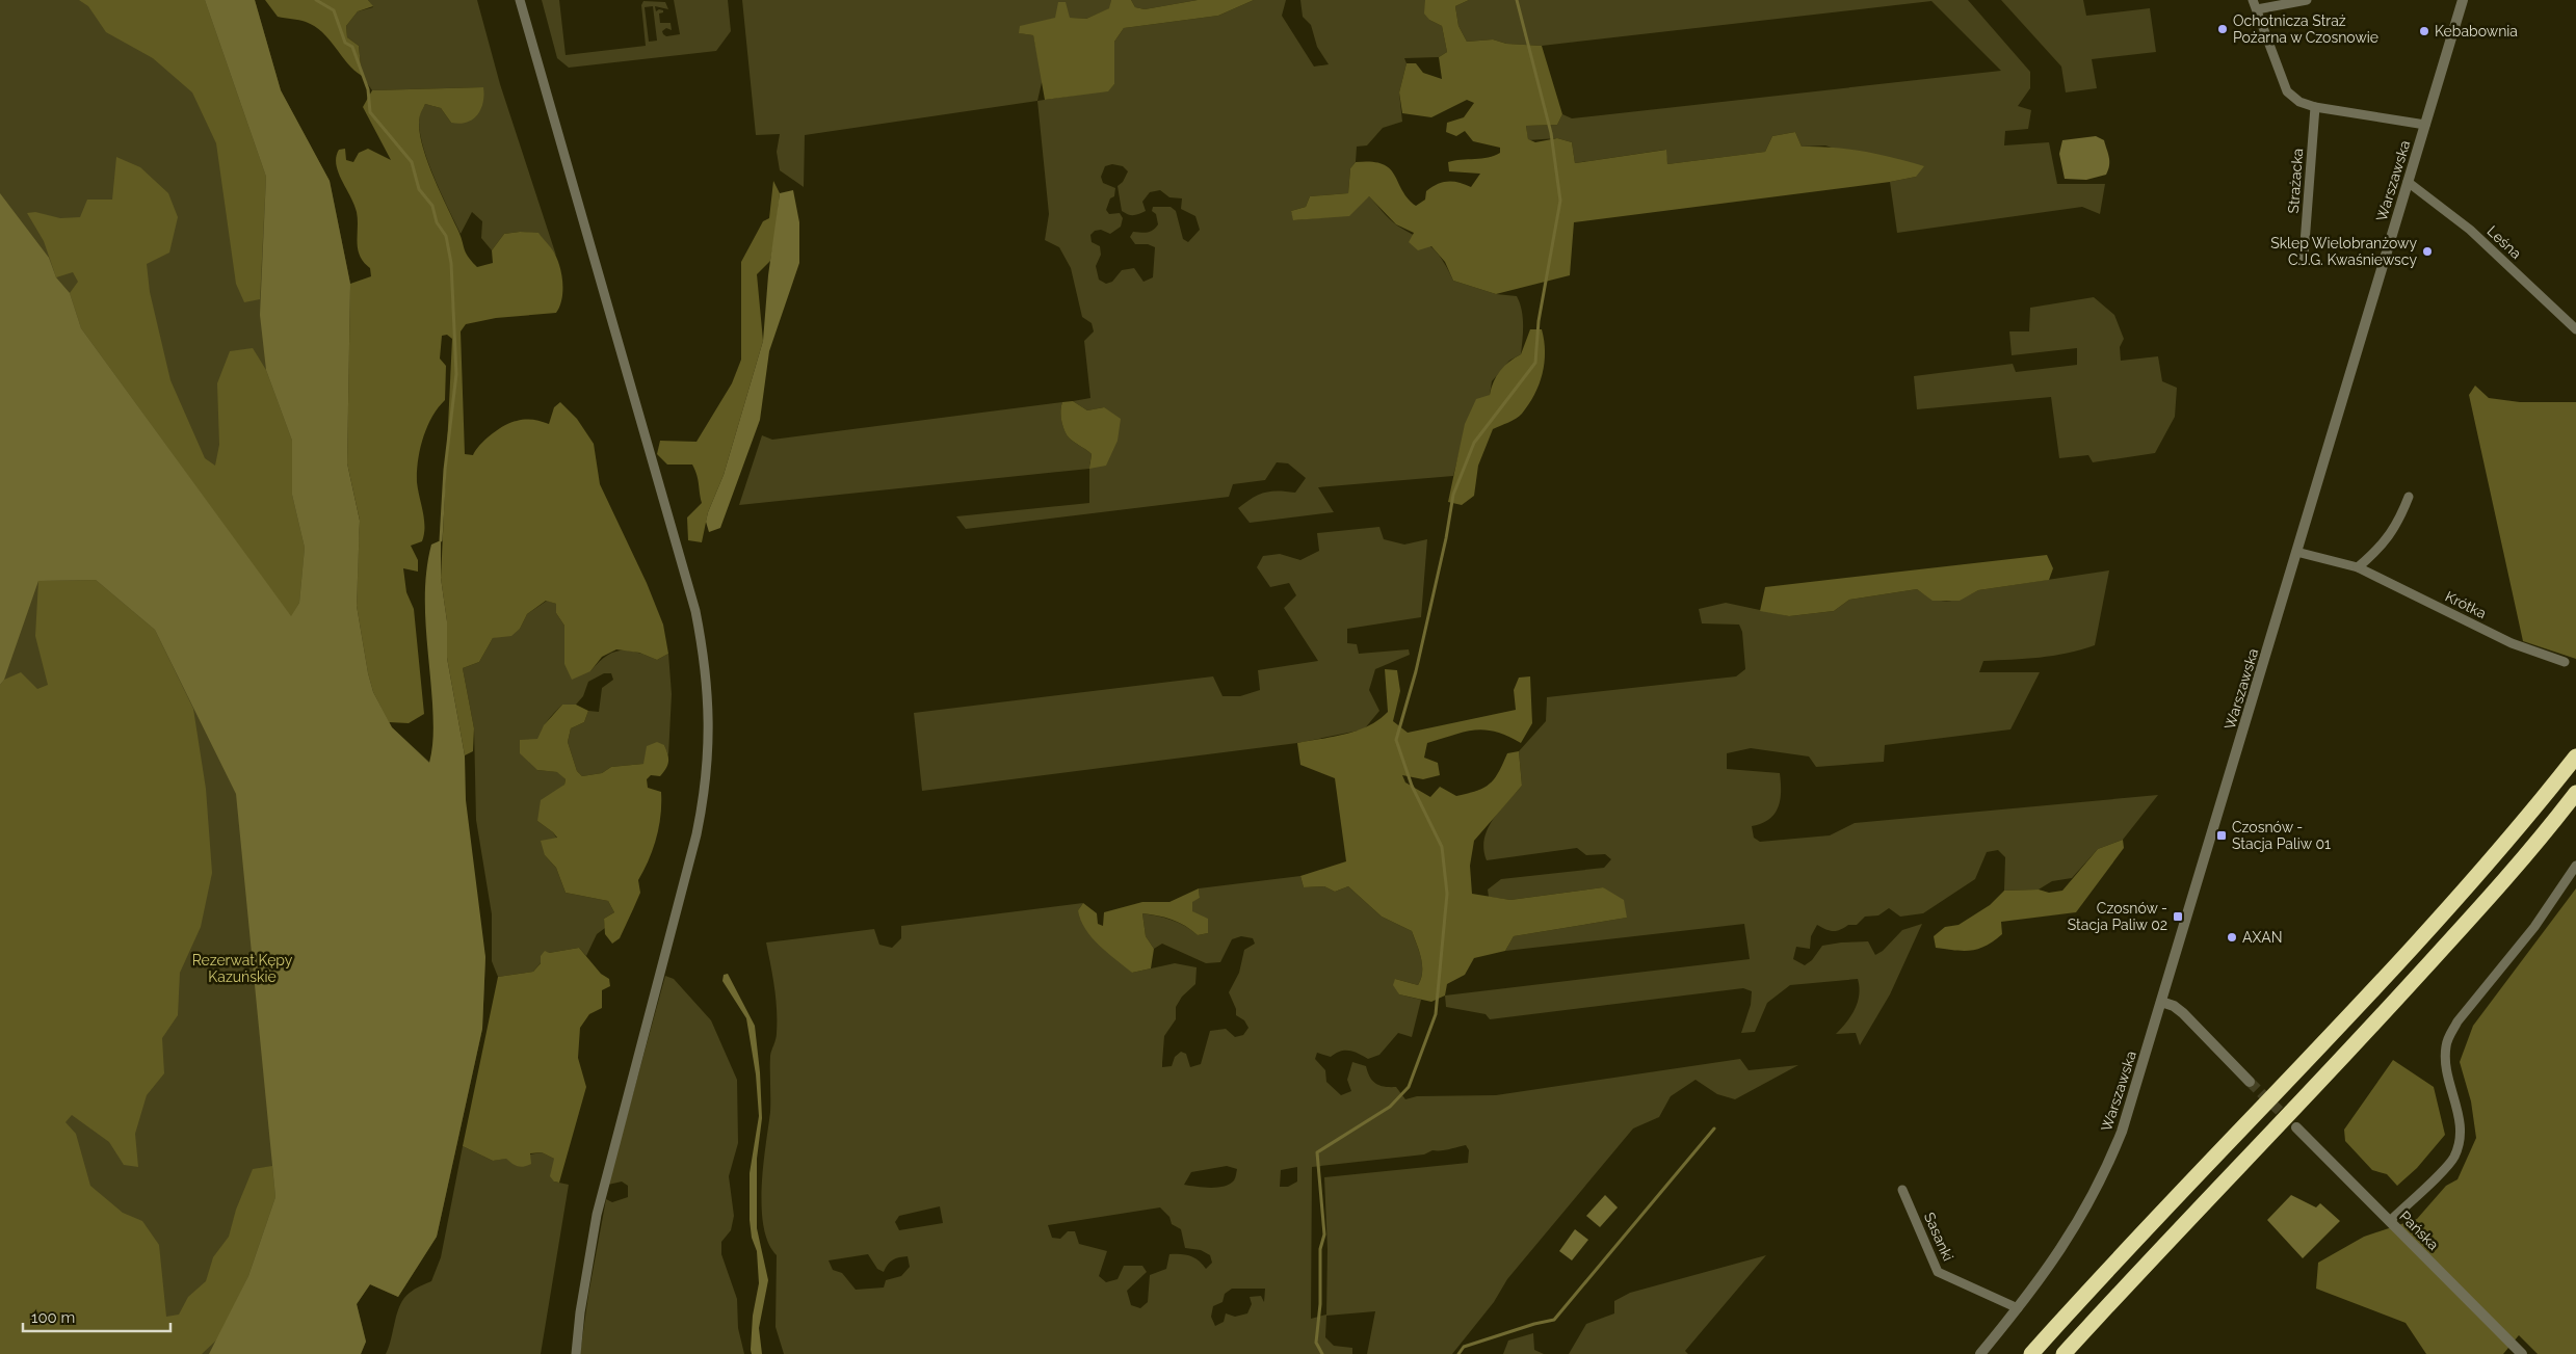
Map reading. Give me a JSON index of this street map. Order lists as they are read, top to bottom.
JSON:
{
  "streets": {
    "street": [
      "Strażacka",
      "Warszawska",
      "Leśna",
      "Krótka",
      "Pańska",
      "Sasanki"
    ]
  },
  "crossings": [
    ["Warszawska", "Leśna"],
    ["Warszawska", "Krótka"],
    ["Warszawska", "Sasanki"]
  ],
  "parks": ["Rezerwat Kępy Kazuńskie"],
  "places": {
    "other": [
      "Ochotnicza Straż Pożarna w Czosnowie",
      "Kebabownia",
      "Sklep Wielobranżowy C.J.G. Kwaśniewscy",
      "AXAN"
    ],
    "transit": ["Czosnów - Stacja Paliw 01", "Czosnów - Stacja Paliw 02"]
  },
  "scale_bar": "100 m"
}
